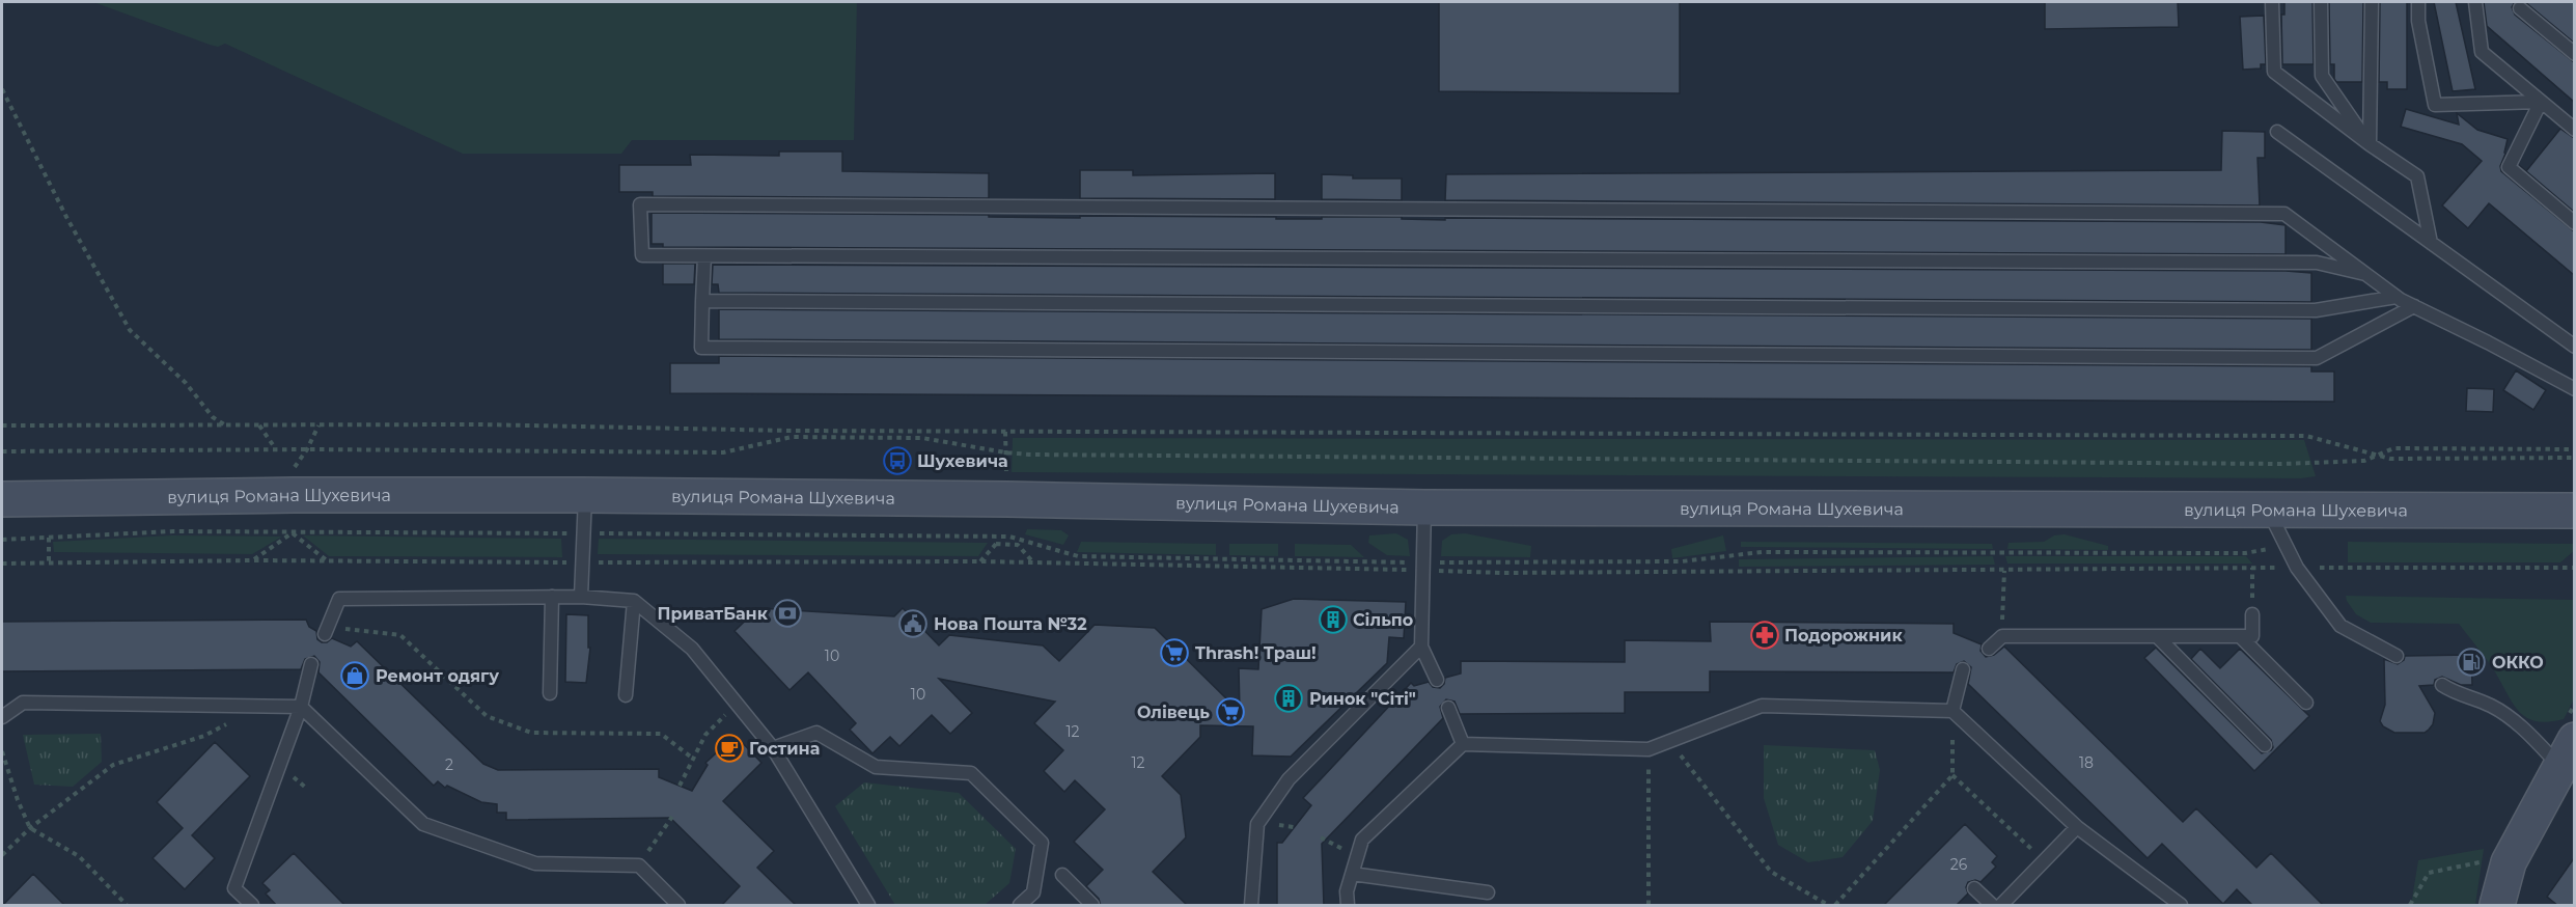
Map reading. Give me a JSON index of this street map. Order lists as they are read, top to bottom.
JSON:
{
  "streets": {
    "main road": ["вулиця Романа Шухевича"]
  },
  "places": {
    "bus stop": ["Шухевича"],
    "bank": ["ПриватБанк"],
    "building": ["Сільпо", "Ринок \"Сіті\""],
    "public building": ["Нова Пошта №32"],
    "pharmacy": ["Подорожник"],
    "supermarket": ["Thrash! Траш!", "Олівець"],
    "fuel station": ["ОККО"],
    "shop": ["Ремонт одягу"],
    "cafe": ["Гостина"]
  },
  "house_numbers": [
    "10",
    "10",
    "12",
    "12",
    "18",
    "2",
    "26"
  ]
}
